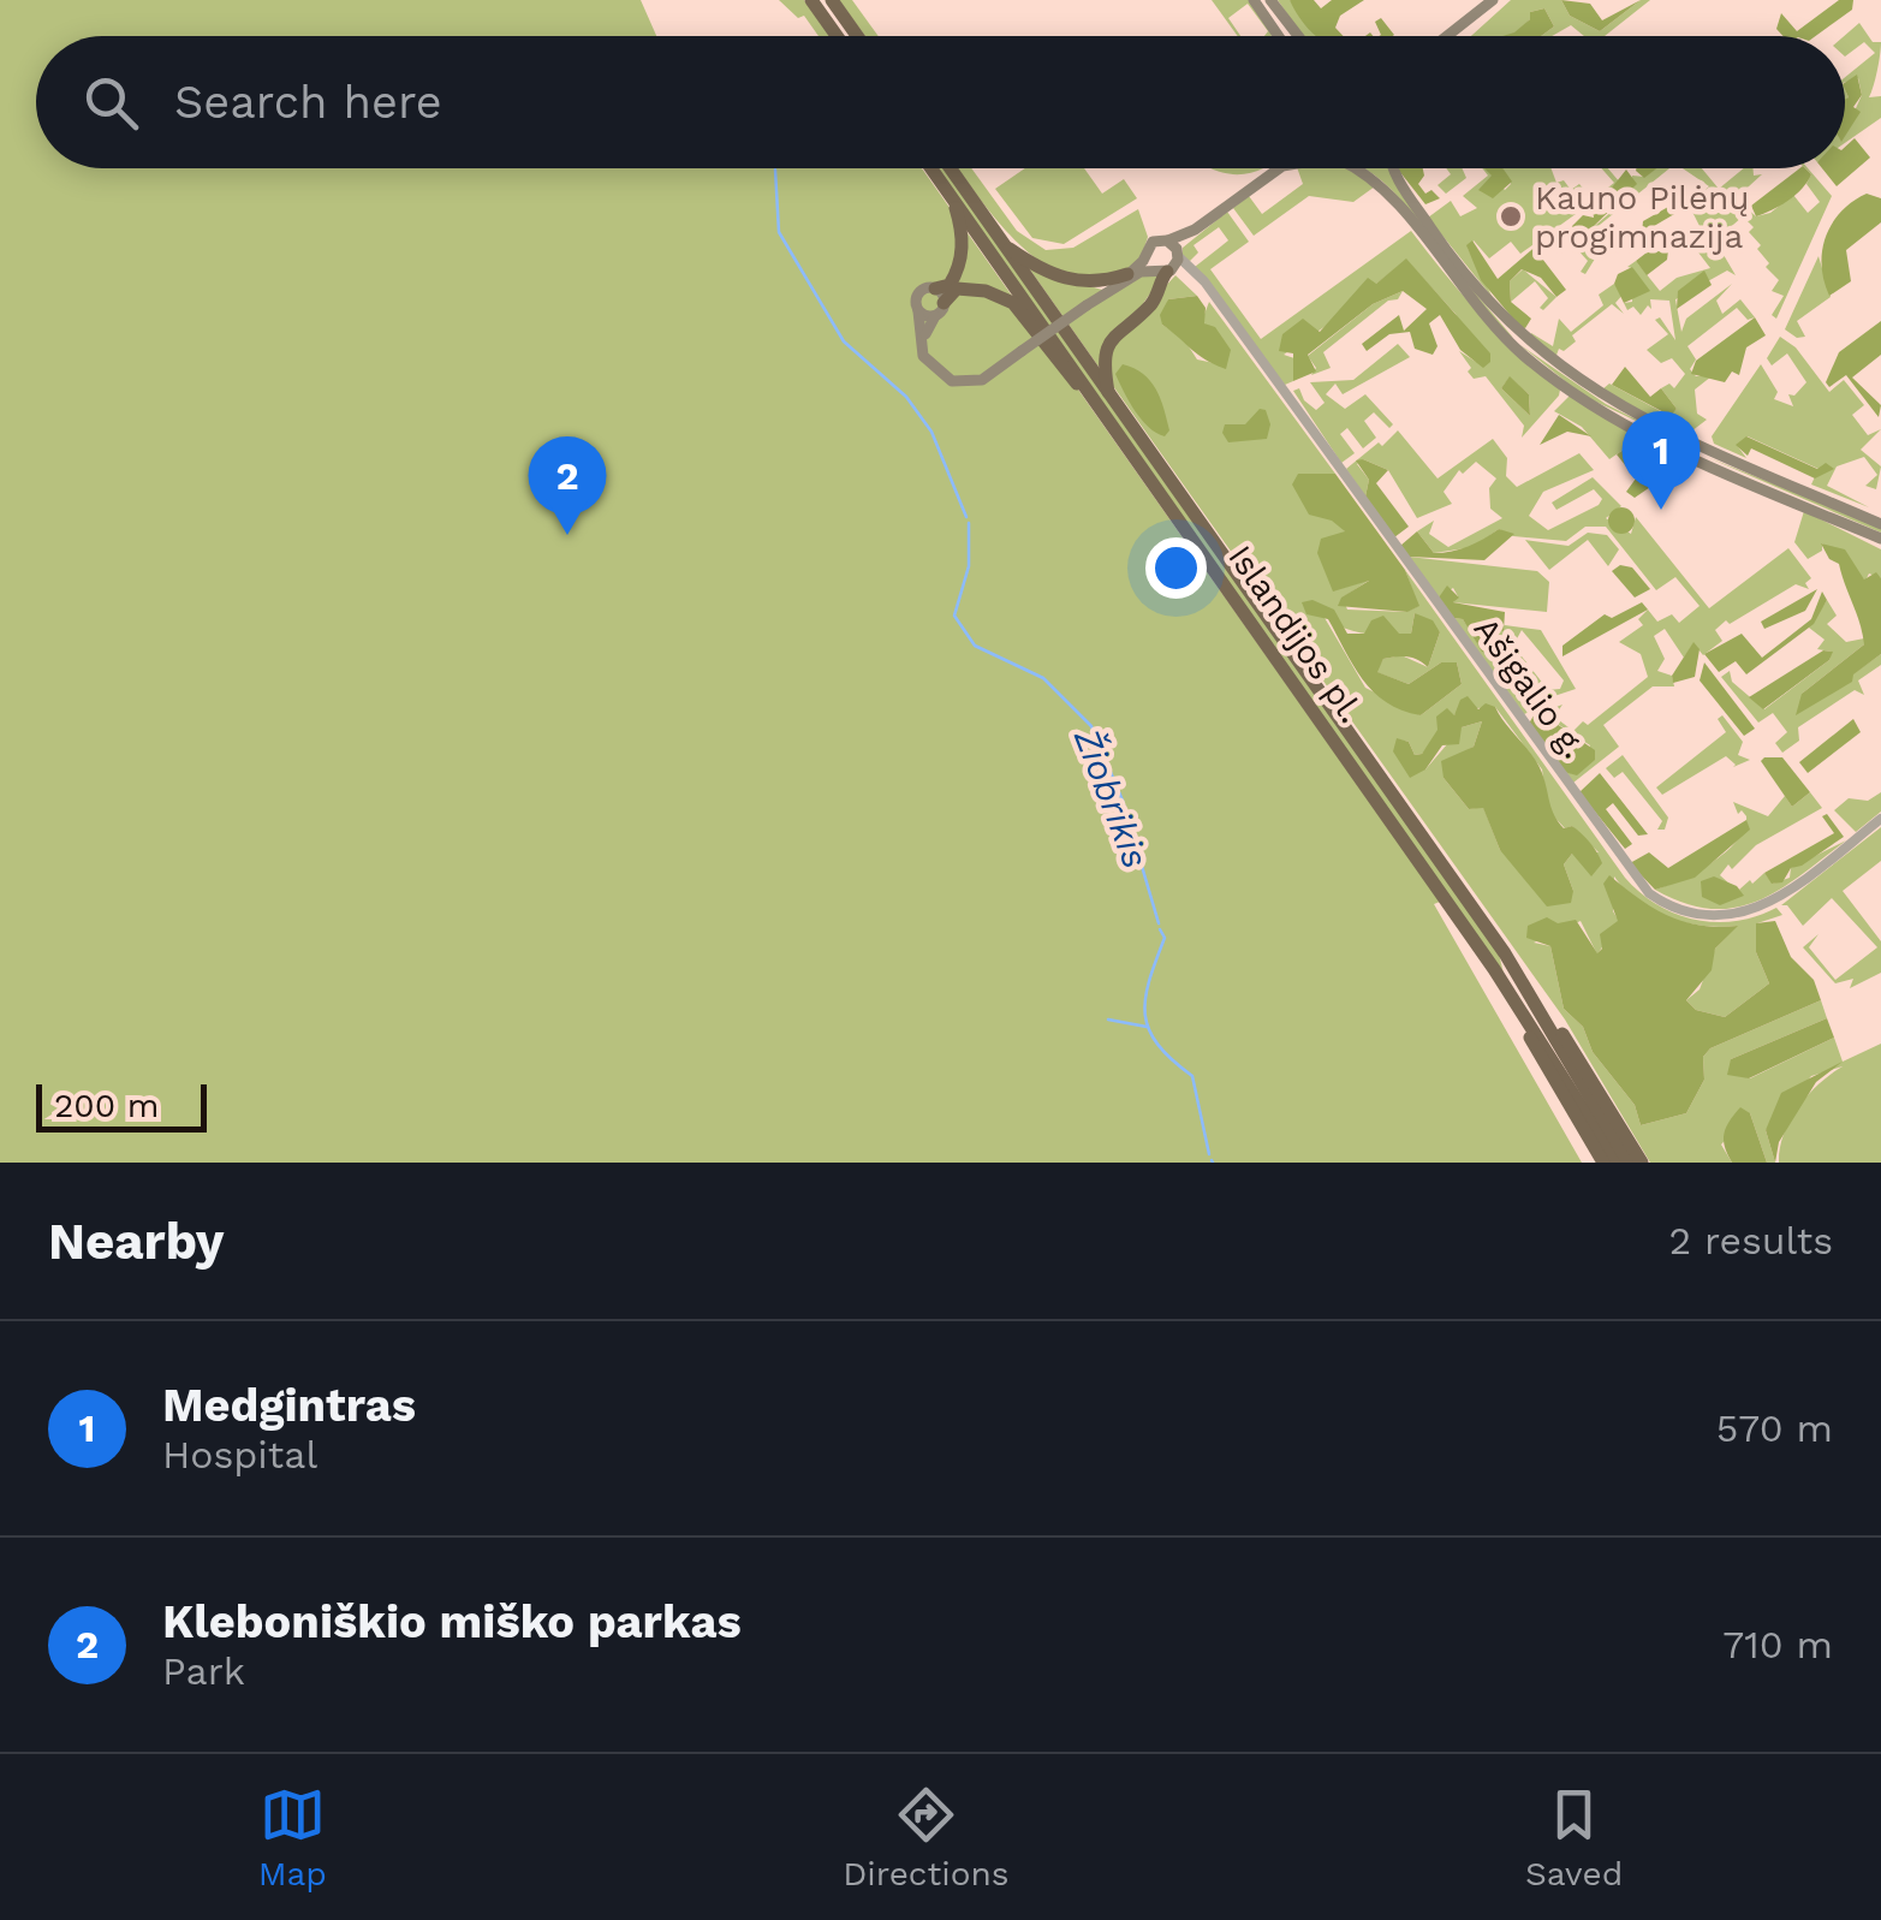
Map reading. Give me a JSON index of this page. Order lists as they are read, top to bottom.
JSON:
{
  "streets": {
    "highway": ["Islandijos pl."],
    "street": ["Ašigalio g."]
  },
  "water": ["Žiobrikis"],
  "places": ["Kauno Pilėnų progimnazija"],
  "scale_bar": "200 m",
  "page": {
    "search": "Search here",
    "pins": ["1", "2"],
    "scale": "200 m",
    "heading": ["Nearby", "2 results"],
    "list": [
      {
        "mark": "1",
        "name": "Medgintras",
        "note": "Hospital",
        "value": "570 m"
      },
      {
        "mark": "2",
        "name": "Kleboniškio miško parkas",
        "note": "Park",
        "value": "710 m"
      }
    ],
    "nav": ["Map", "Directions", "Saved"]
  }
}
